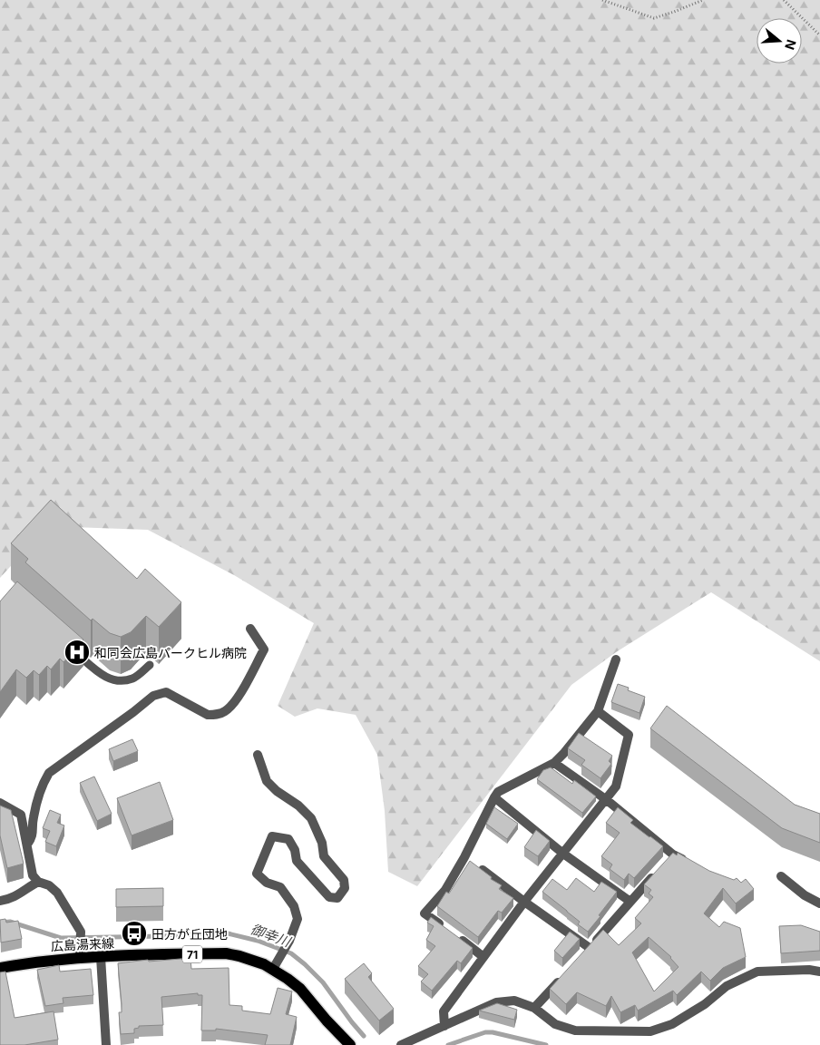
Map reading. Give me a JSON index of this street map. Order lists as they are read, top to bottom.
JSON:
{
  "streets": {
    "main road": ["広島湯来線", "71"]
  },
  "water": ["御幸川"],
  "places": {
    "hospital": ["和同会広島パークヒル病院"],
    "bus stop": ["田方が丘団地"]
  },
  "north": "right"
}
